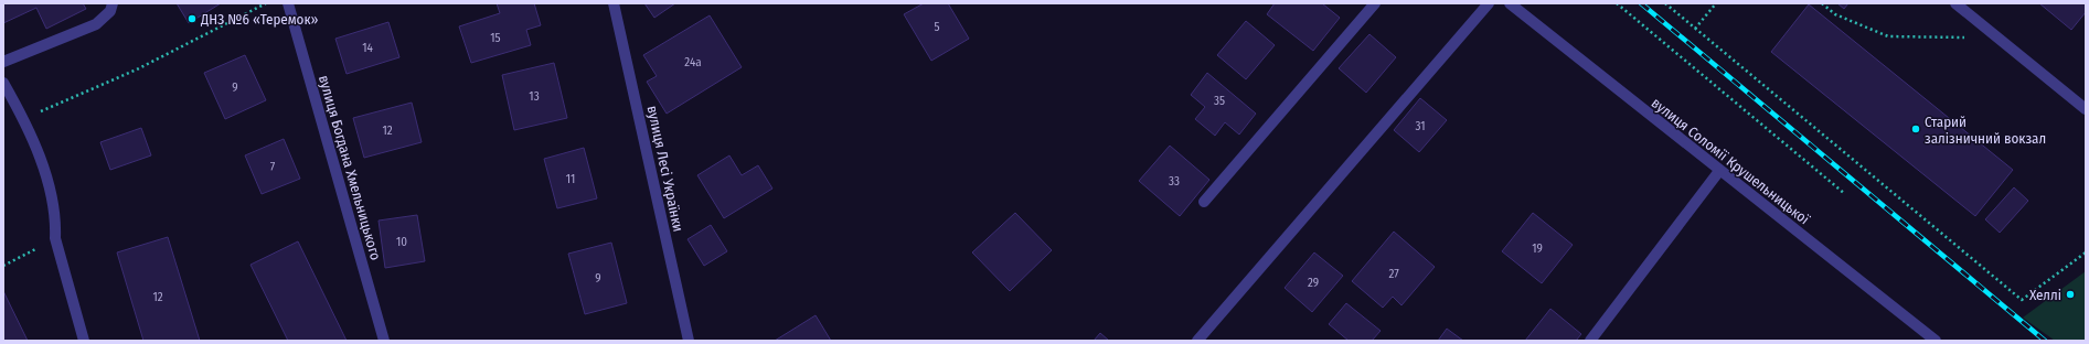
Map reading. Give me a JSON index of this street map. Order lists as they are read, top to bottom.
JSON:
{
  "streets": {
    "street": ["вулиця Соломії Крушельницької", "вулиця Богдана Хмельницького", "вулиця Лесі Українки"]
  },
  "places": ["ДНЗ №6 «Теремок»", "Старий залізничний вокзал", "Хеллі"],
  "house_numbers": [
    "5",
    "15",
    "14",
    "24а",
    "9",
    "13",
    "35",
    "31",
    "12",
    "7",
    "11",
    "33",
    "10",
    "19",
    "27",
    "9",
    "29",
    "12"
  ]
}
